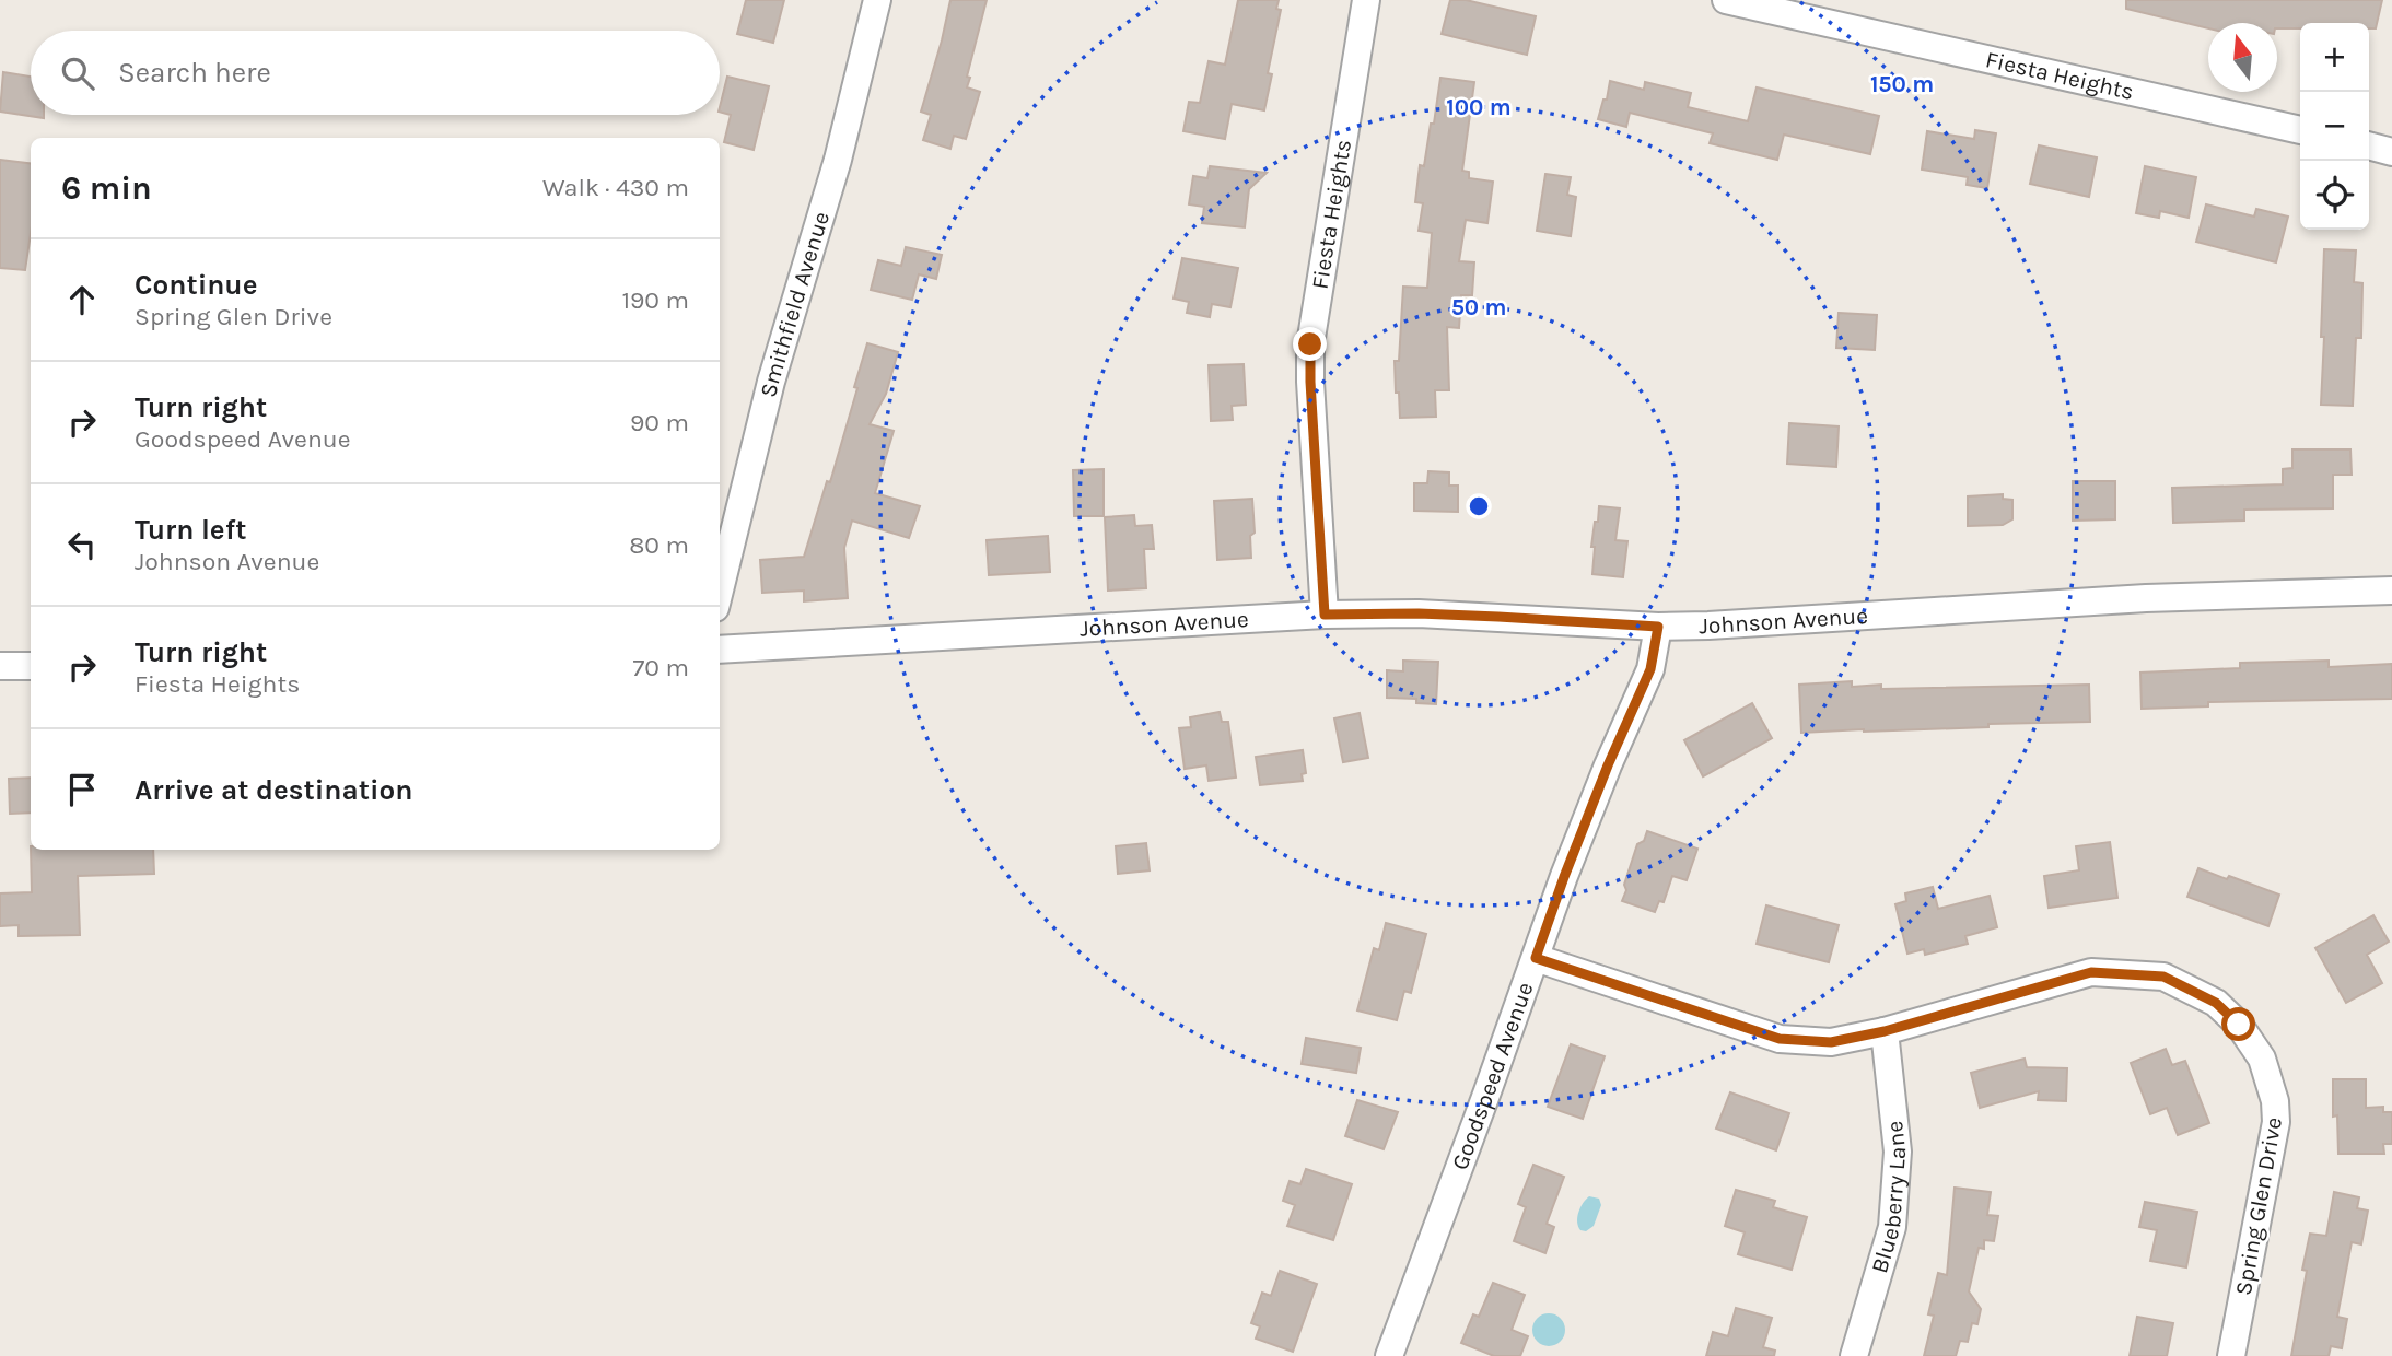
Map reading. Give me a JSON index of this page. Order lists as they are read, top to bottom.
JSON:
{
  "streets": {
    "street": [
      "Fiesta Heights",
      "Smithfield Avenue",
      "Johnson Avenue",
      "Goodspeed Avenue",
      "Blueberry Lane",
      "Spring Glen Drive"
    ]
  },
  "crossings": [
    ["Fiesta Heights", "Johnson Avenue"],
    ["Johnson Avenue", "Goodspeed Avenue"],
    ["Goodspeed Avenue", "Spring Glen Drive"],
    ["Blueberry Lane", "Spring Glen Drive"]
  ],
  "north": "top",
  "page": {
    "map_buttons": ["+", "−"],
    "search": "Search here",
    "heading": ["6 min", "Walk · 430 m"],
    "list": [
      ["Continue", "Spring Glen Drive", "190 m"],
      ["Turn right", "Goodspeed Avenue", "90 m"],
      ["Turn left", "Johnson Avenue", "80 m"],
      ["Turn right", "Fiesta Heights", "70 m"],
      "Arrive at destination"
    ]
  },
  "rings": ["150 m", "100 m", "50 m"]
}
